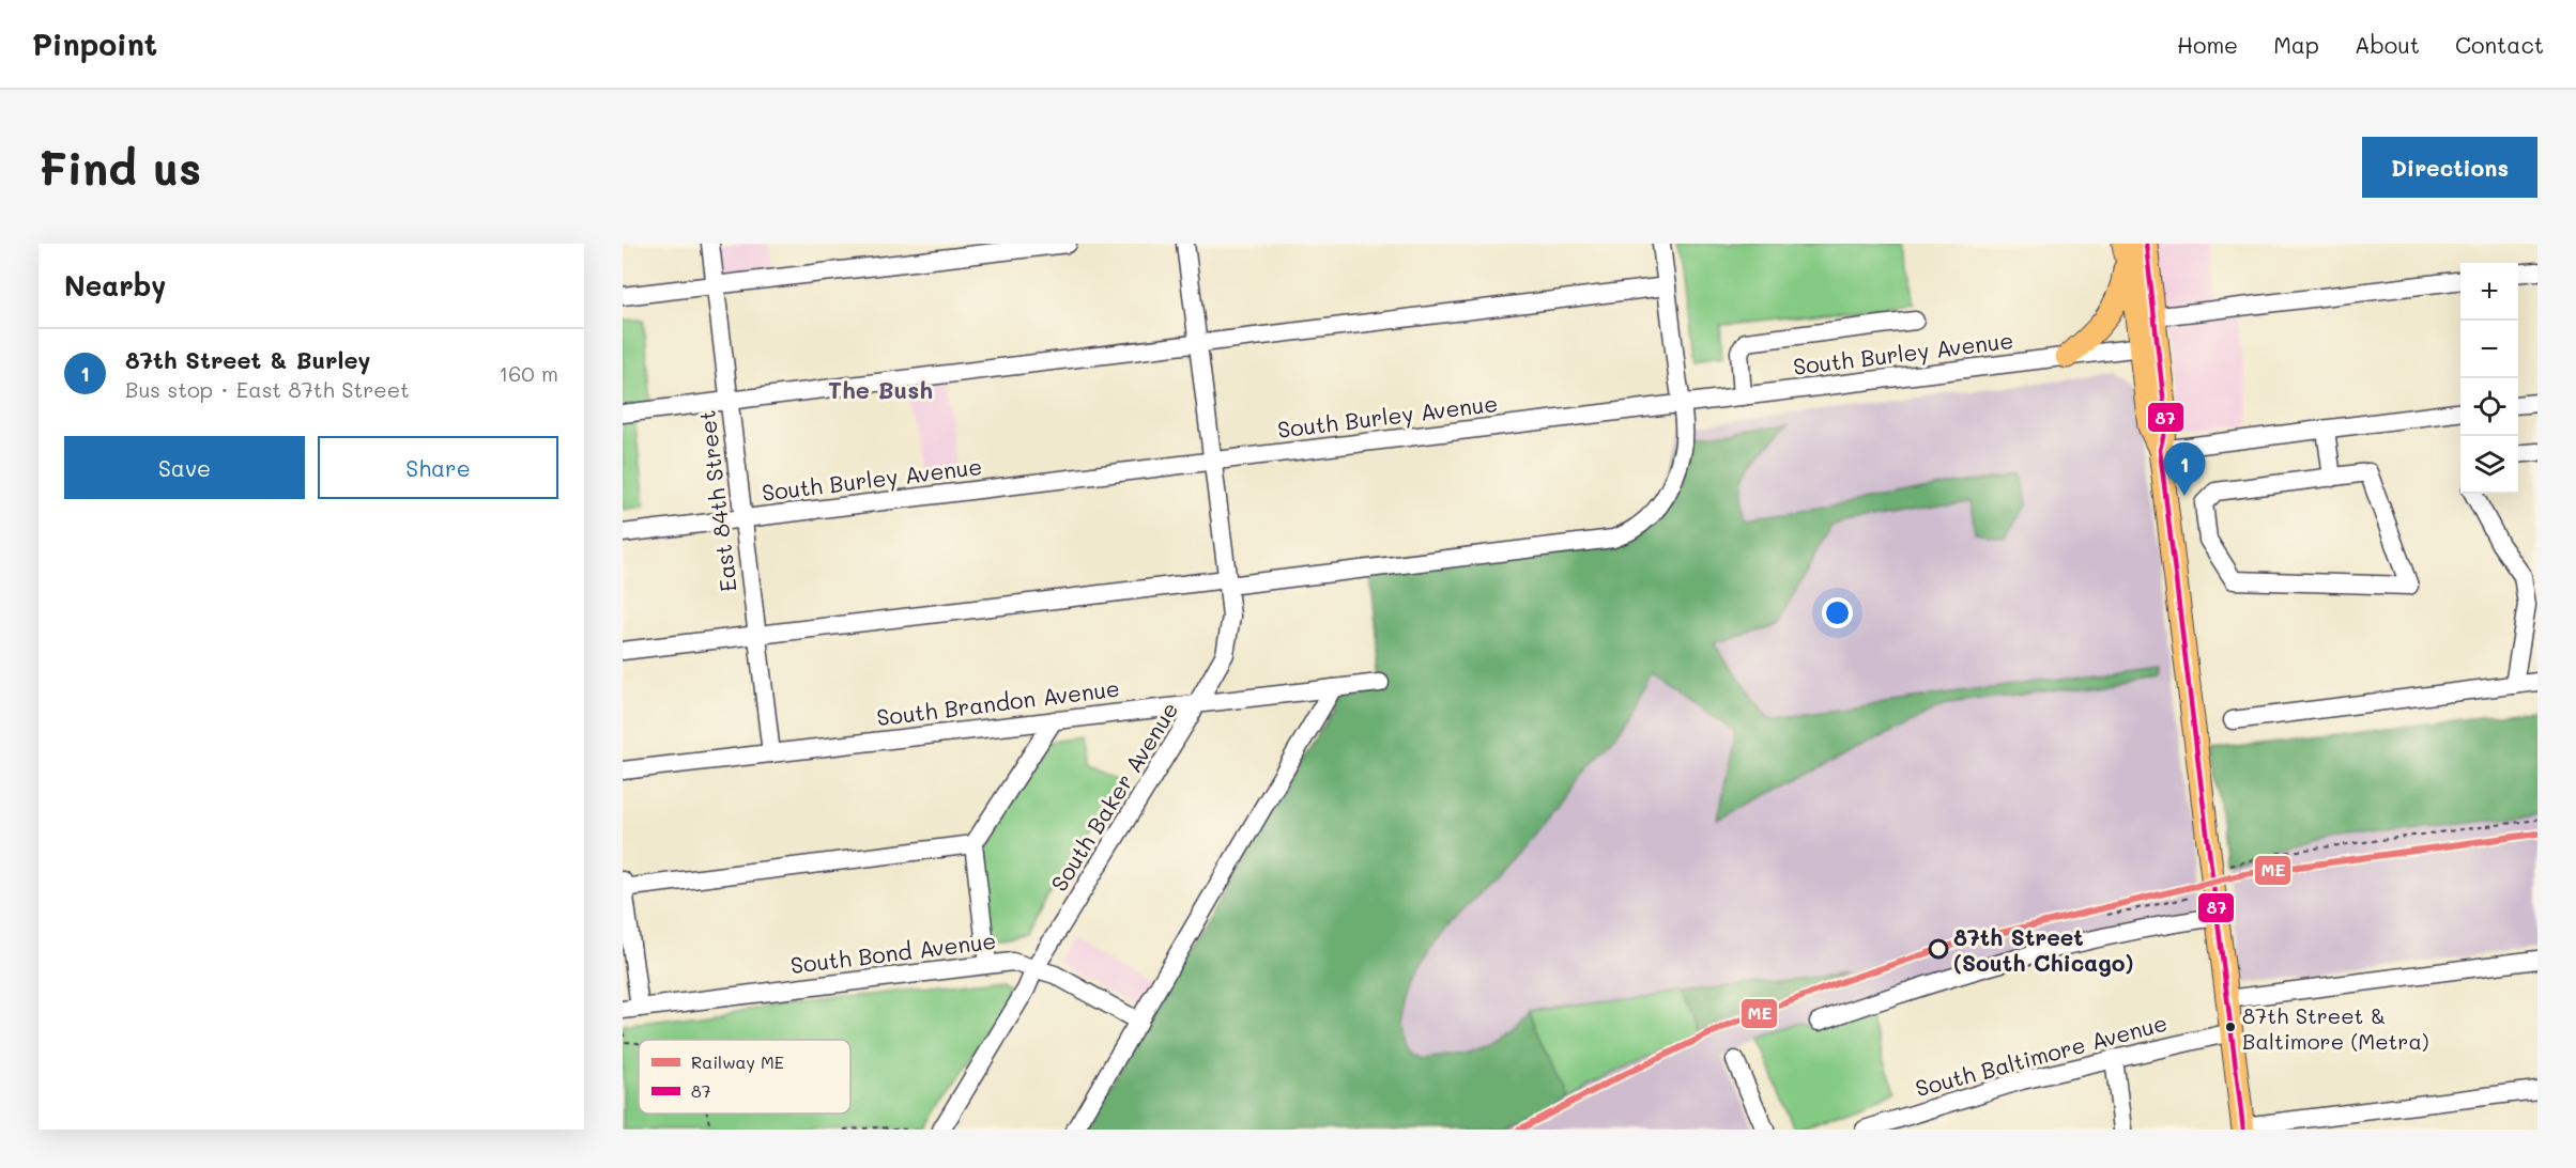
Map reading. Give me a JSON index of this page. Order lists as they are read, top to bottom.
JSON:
{
  "streets": {
    "street": [
      "South Burley Avenue",
      "East 84th Street",
      "South Brandon Avenue",
      "South Baker Avenue",
      "South Bond Avenue",
      "South Baltimore Avenue"
    ]
  },
  "crossings": [
    ["South Burley Avenue", "East 84th Street"],
    ["South Burley Avenue", "South Baker Avenue"],
    ["East 84th Street", "South Brandon Avenue"],
    ["South Brandon Avenue", "South Baker Avenue"],
    ["South Baker Avenue", "South Bond Avenue"]
  ],
  "districts": ["The Bush"],
  "places": ["87th Street (South Chicago)", "87th Street & Baltimore (Metra)"],
  "lines": ["transit line 87", "rail line ME"],
  "legend": ["Railway ME", "87"],
  "page": {
    "header": "Pinpoint",
    "nav": [
      "Home",
      "Map",
      "About",
      "Contact"
    ],
    "buttons": [
      "Directions",
      ["Save", "Share"]
    ],
    "title": "Find us",
    "heading": "Nearby",
    "map_buttons": ["+", "−"],
    "list": [
      {
        "mark": "1",
        "name": "87th Street & Burley",
        "note": "Bus stop · East 87th Street",
        "value": "160 m"
      }
    ],
    "pins": "1"
  }
}
